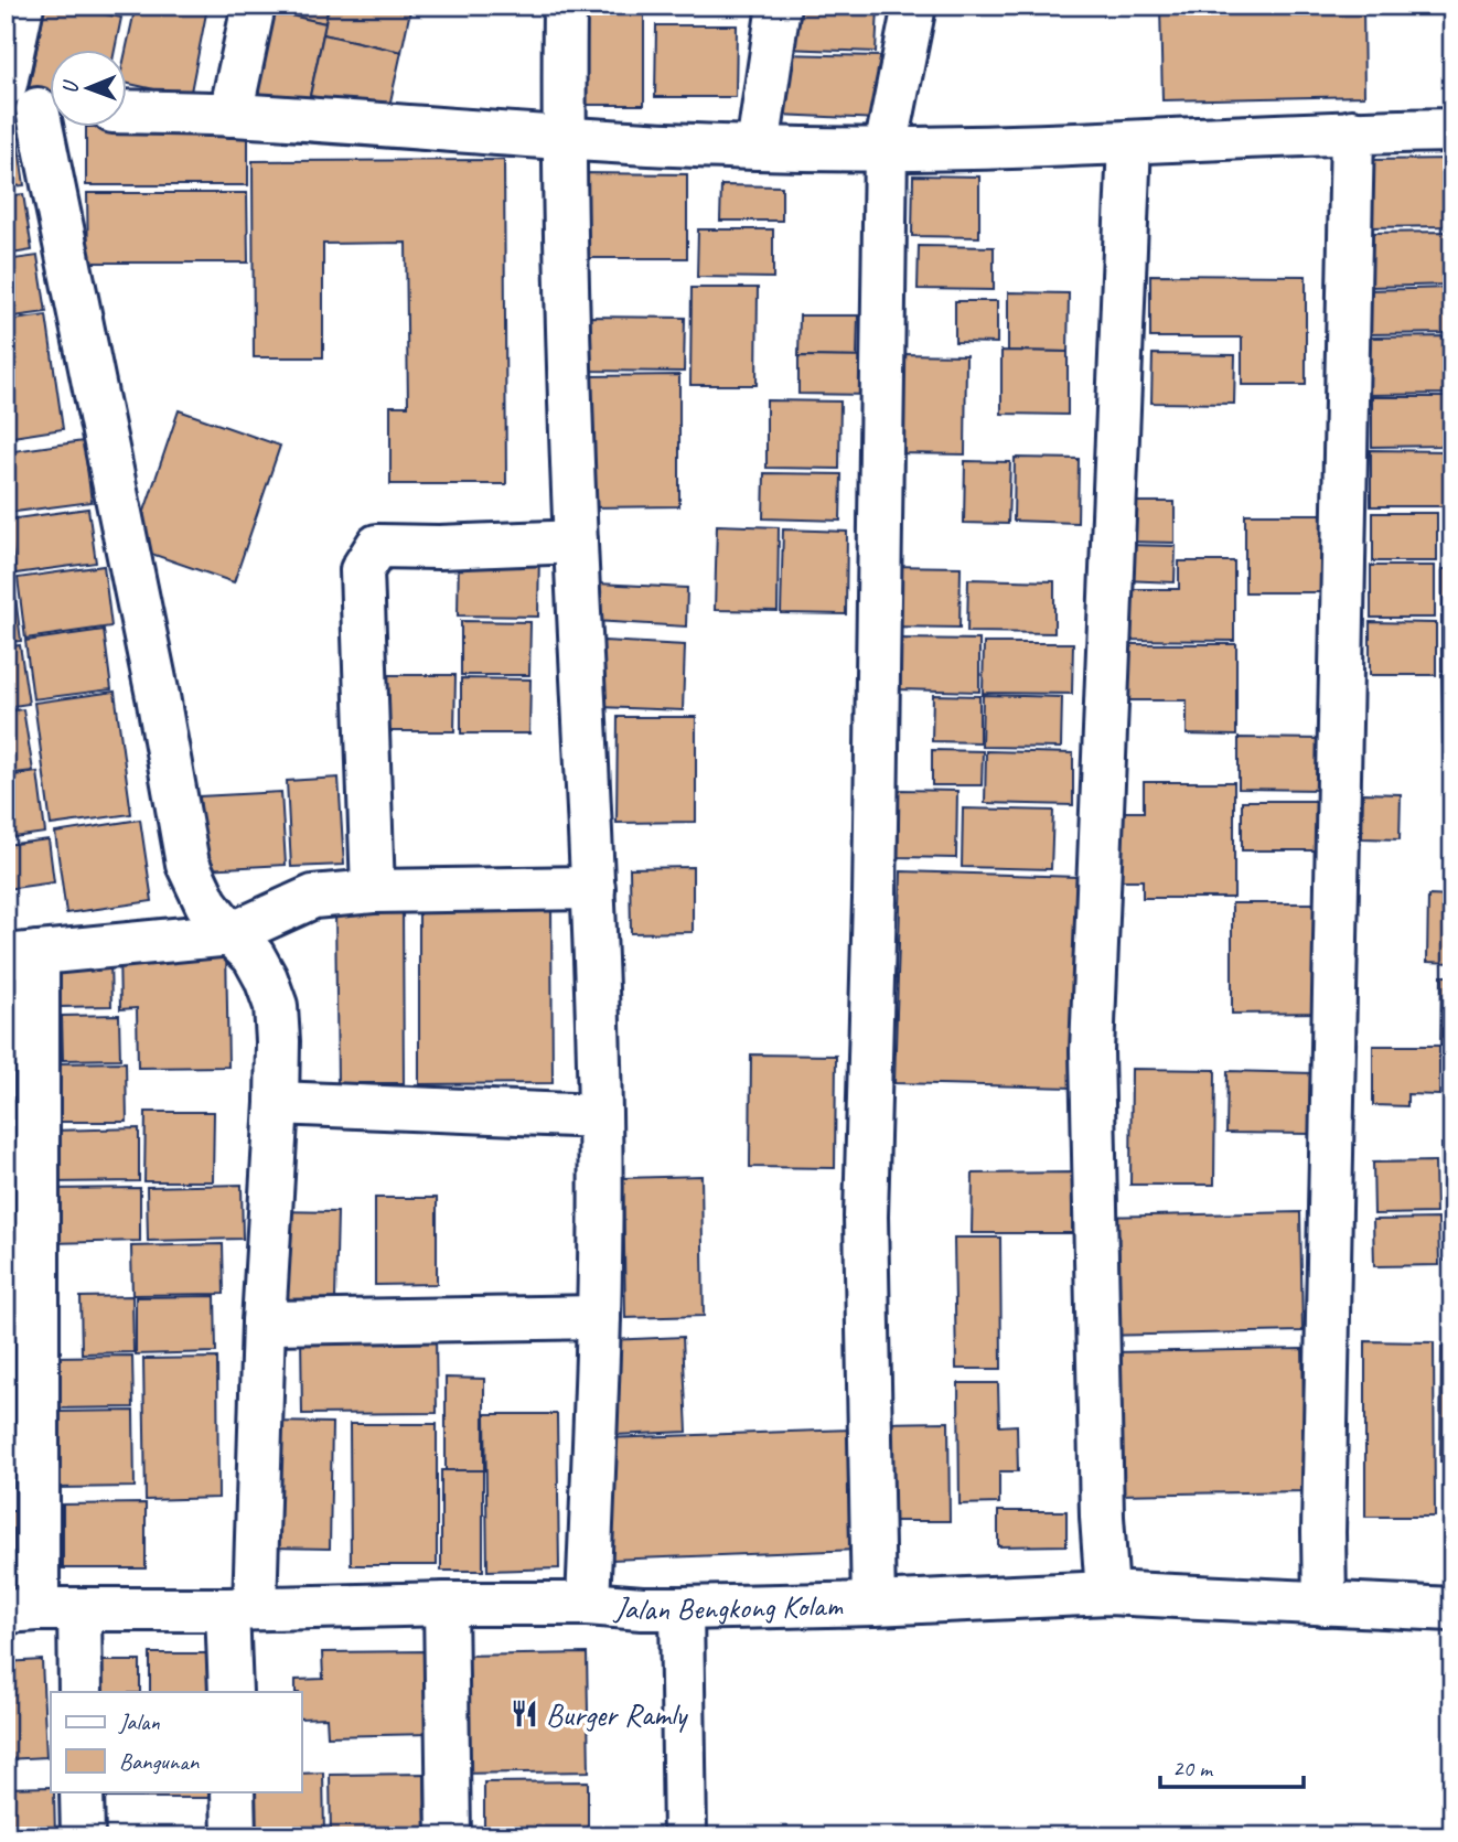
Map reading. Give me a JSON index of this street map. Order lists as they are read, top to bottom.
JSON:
{
  "streets": {
    "street": ["Jalan Bengkong Kolam"]
  },
  "places": {
    "restaurant": ["Burger Ramly"]
  },
  "legend": ["Jalan", "Bangunan"],
  "scale_bar": "20 m",
  "north": "left"
}
